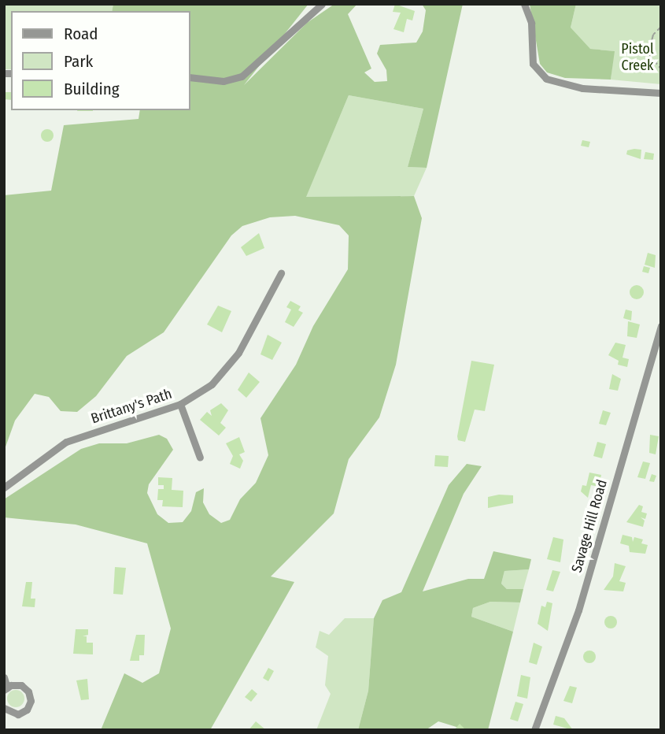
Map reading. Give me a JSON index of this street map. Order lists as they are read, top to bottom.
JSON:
{
  "streets": {
    "street": ["Brittany's Path", "Savage Hill Road"]
  },
  "parks": ["Pistol Creek"],
  "legend": ["Road", "Park", "Building"]
}
